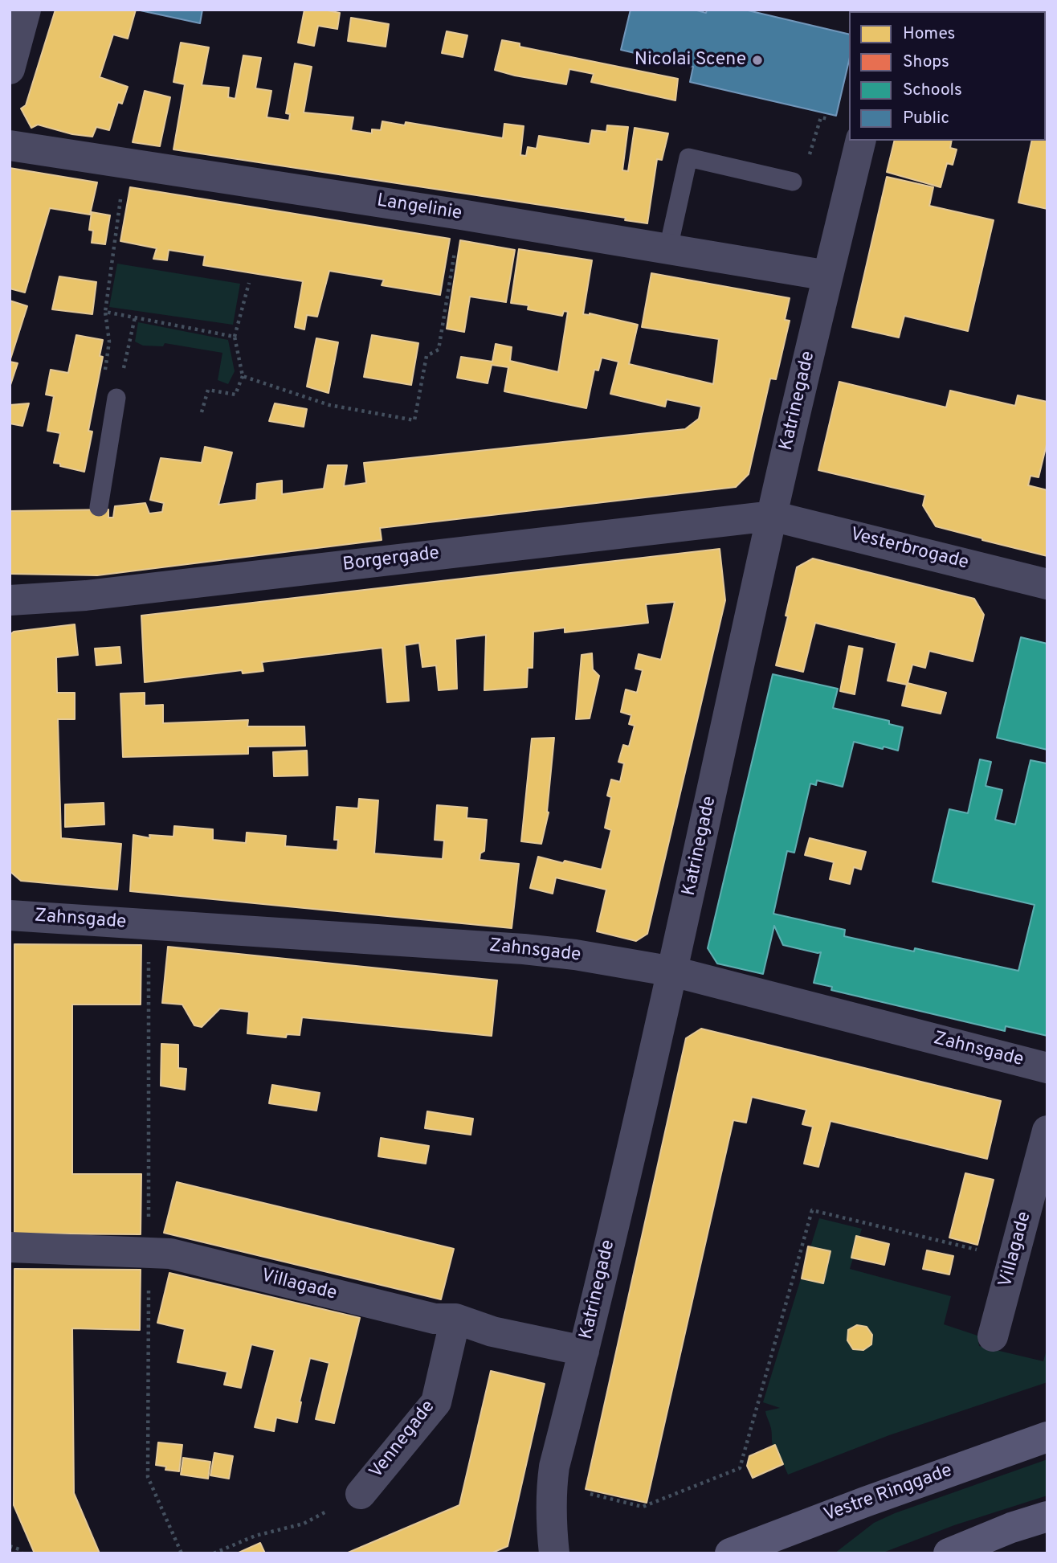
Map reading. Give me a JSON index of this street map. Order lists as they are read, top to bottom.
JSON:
{
  "streets": {
    "main road": ["Vestre Ringgade"],
    "street": [
      "Langelinie",
      "Katrinegade",
      "Vesterbrogade",
      "Borgergade",
      "Zahnsgade",
      "Villagade",
      "Vennegade"
    ]
  },
  "crossings": [
    ["Langelinie", "Katrinegade"],
    ["Katrinegade", "Vesterbrogade"],
    ["Katrinegade", "Borgergade"],
    ["Katrinegade", "Zahnsgade"],
    ["Katrinegade", "Villagade"],
    ["Vesterbrogade", "Borgergade"],
    ["Villagade", "Vennegade"]
  ],
  "places": ["Nicolai Scene"],
  "legend": [
    "Homes",
    "Shops",
    "Schools",
    "Public"
  ]
}
